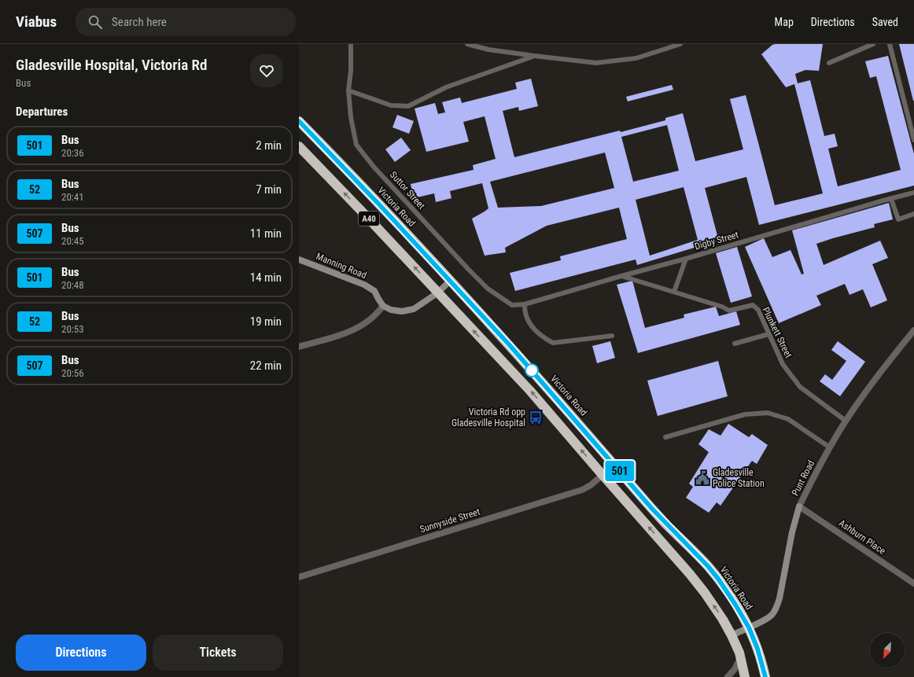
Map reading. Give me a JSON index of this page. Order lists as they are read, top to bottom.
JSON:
{
  "streets": {
    "highway": ["Victoria Road", "A40"],
    "street": [
      "Manning Road",
      "Punt Road",
      "Sunnyside Street",
      "Ashburn Place"
    ],
    "lane": ["Suttor Street", "Digby Street", "Plunkett Street"]
  },
  "crossings": [
    ["Suttor Street", "Digby Street"],
    ["Victoria Road", "Punt Road"],
    ["A40", "Punt Road"],
    ["A40", "Sunnyside Street"],
    ["Digby Street", "Plunkett Street"],
    ["Plunkett Street", "Punt Road"],
    ["Punt Road", "Ashburn Place"]
  ],
  "places": {
    "bus stop": ["Victoria Rd opp Gladesville Hospital"],
    "public building": ["Gladesville Police Station"]
  },
  "lines": ["bus line 501"],
  "north": "bottom left",
  "page": {
    "header": "Viabus",
    "search": "Search here",
    "nav": ["Map", "Directions", "Saved"],
    "heading": [
      ["Gladesville Hospital, Victoria Rd", "Bus"],
      "Departures"
    ],
    "on_map": "501",
    "list": [
      {
        "mark": "501",
        "name": "Bus",
        "note": "20:36",
        "value": "2 min"
      },
      {
        "mark": "52",
        "name": "Bus",
        "note": "20:41",
        "value": "7 min"
      },
      {
        "mark": "507",
        "name": "Bus",
        "note": "20:45",
        "value": "11 min"
      },
      {
        "mark": "501",
        "name": "Bus",
        "note": "20:48",
        "value": "14 min"
      },
      {
        "mark": "52",
        "name": "Bus",
        "note": "20:53",
        "value": "19 min"
      },
      {
        "mark": "507",
        "name": "Bus",
        "note": "20:56",
        "value": "22 min"
      }
    ],
    "buttons": ["Directions", "Tickets"]
  }
}
